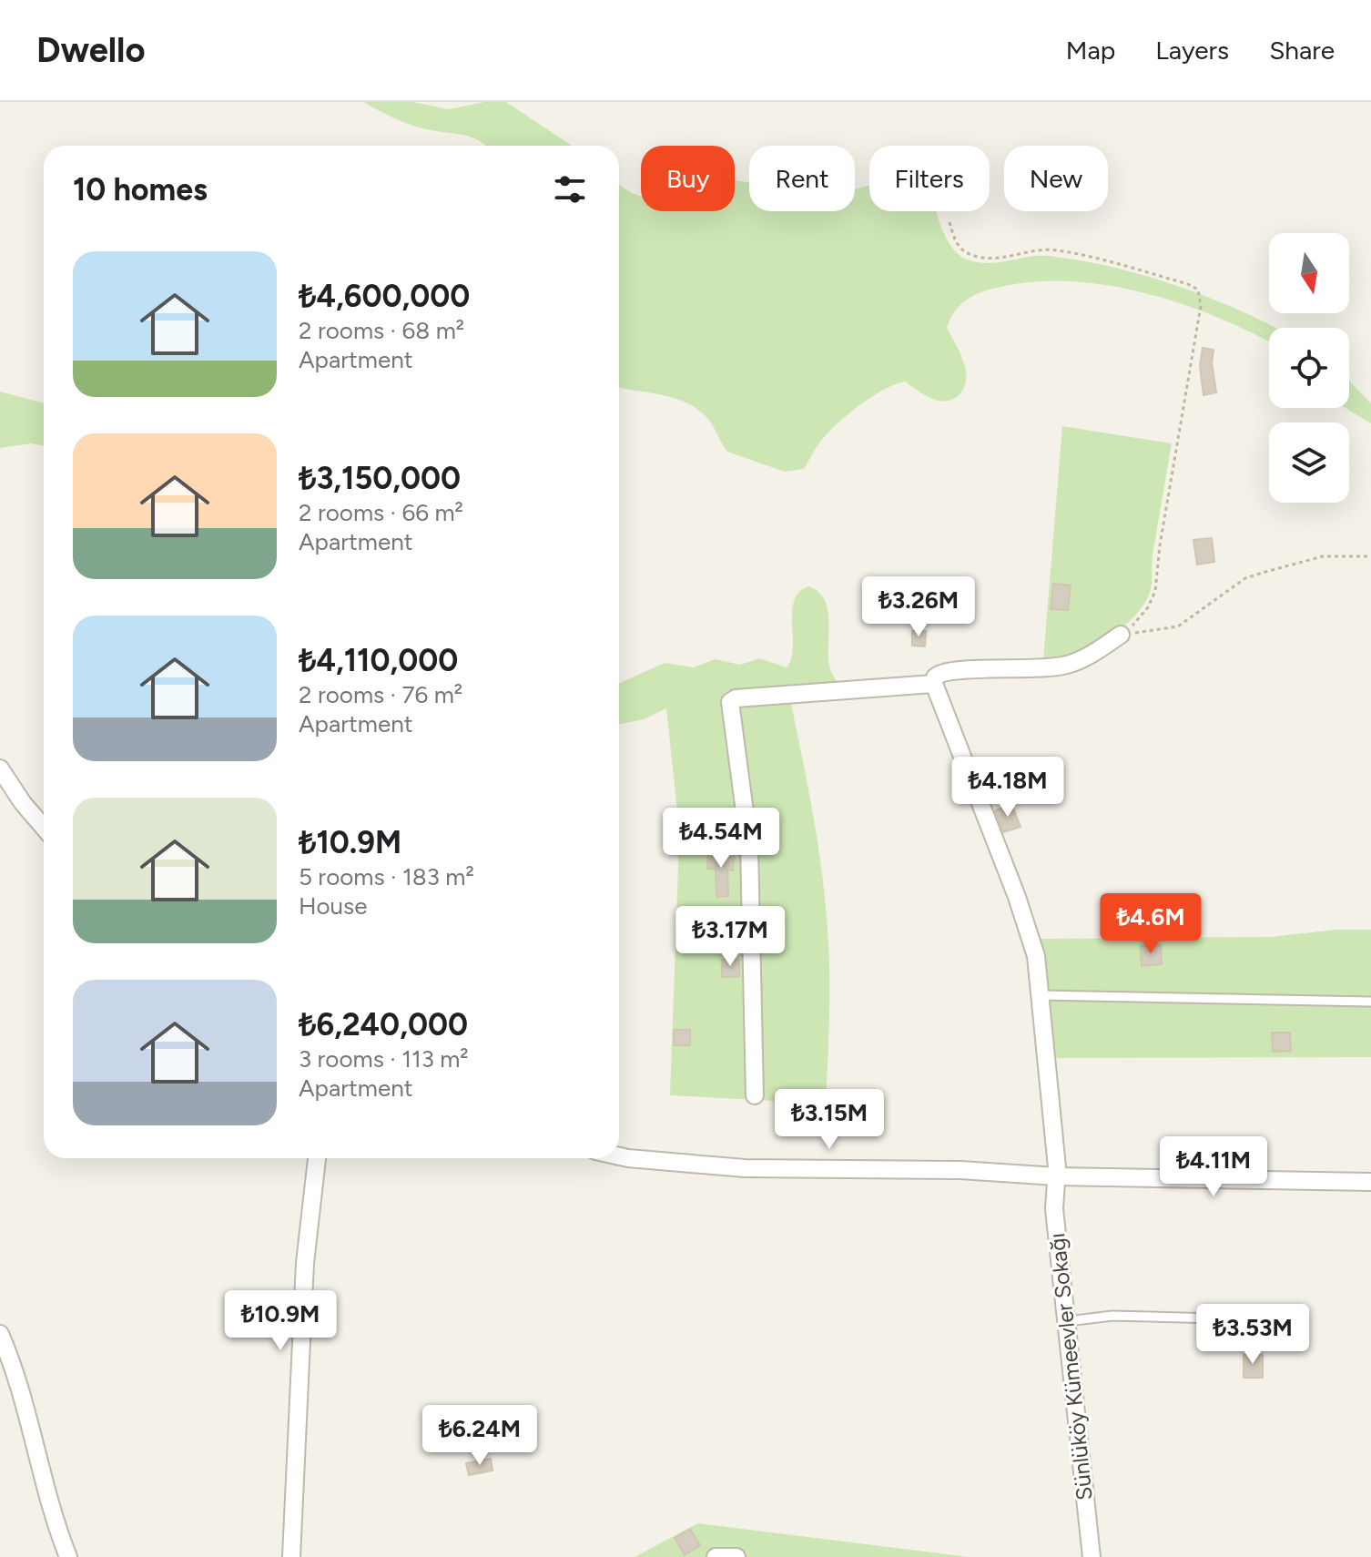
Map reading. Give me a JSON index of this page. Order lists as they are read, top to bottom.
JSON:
{
  "streets": {
    "street": ["Sünlüköy Kümeevler Sokağı"]
  },
  "north": "bottom",
  "page": {
    "header": "Dwello",
    "nav": ["Map", "Layers", "Share"],
    "chip": [
      "Buy",
      "Rent",
      "Filters",
      "New"
    ],
    "heading": "10 homes",
    "list": [
      {
        "name": "₺4,600,000",
        "note": "2 rooms · 68 m² · Apartment"
      },
      {
        "name": "₺3,150,000",
        "note": "2 rooms · 66 m² · Apartment"
      },
      {
        "name": "₺4,110,000",
        "note": "2 rooms · 76 m² · Apartment"
      },
      {
        "name": "₺10.9M",
        "note": "5 rooms · 183 m² · House"
      },
      {
        "name": "₺6,240,000",
        "note": "3 rooms · 113 m² · Apartment"
      }
    ],
    "price": [
      "₺3.26M",
      "₺4.18M",
      "₺4.54M",
      "₺4.6M",
      "₺3.17M",
      "₺3.15M",
      "₺4.11M",
      "₺10.9M",
      "₺3.53M",
      "₺6.24M"
    ]
  }
}
